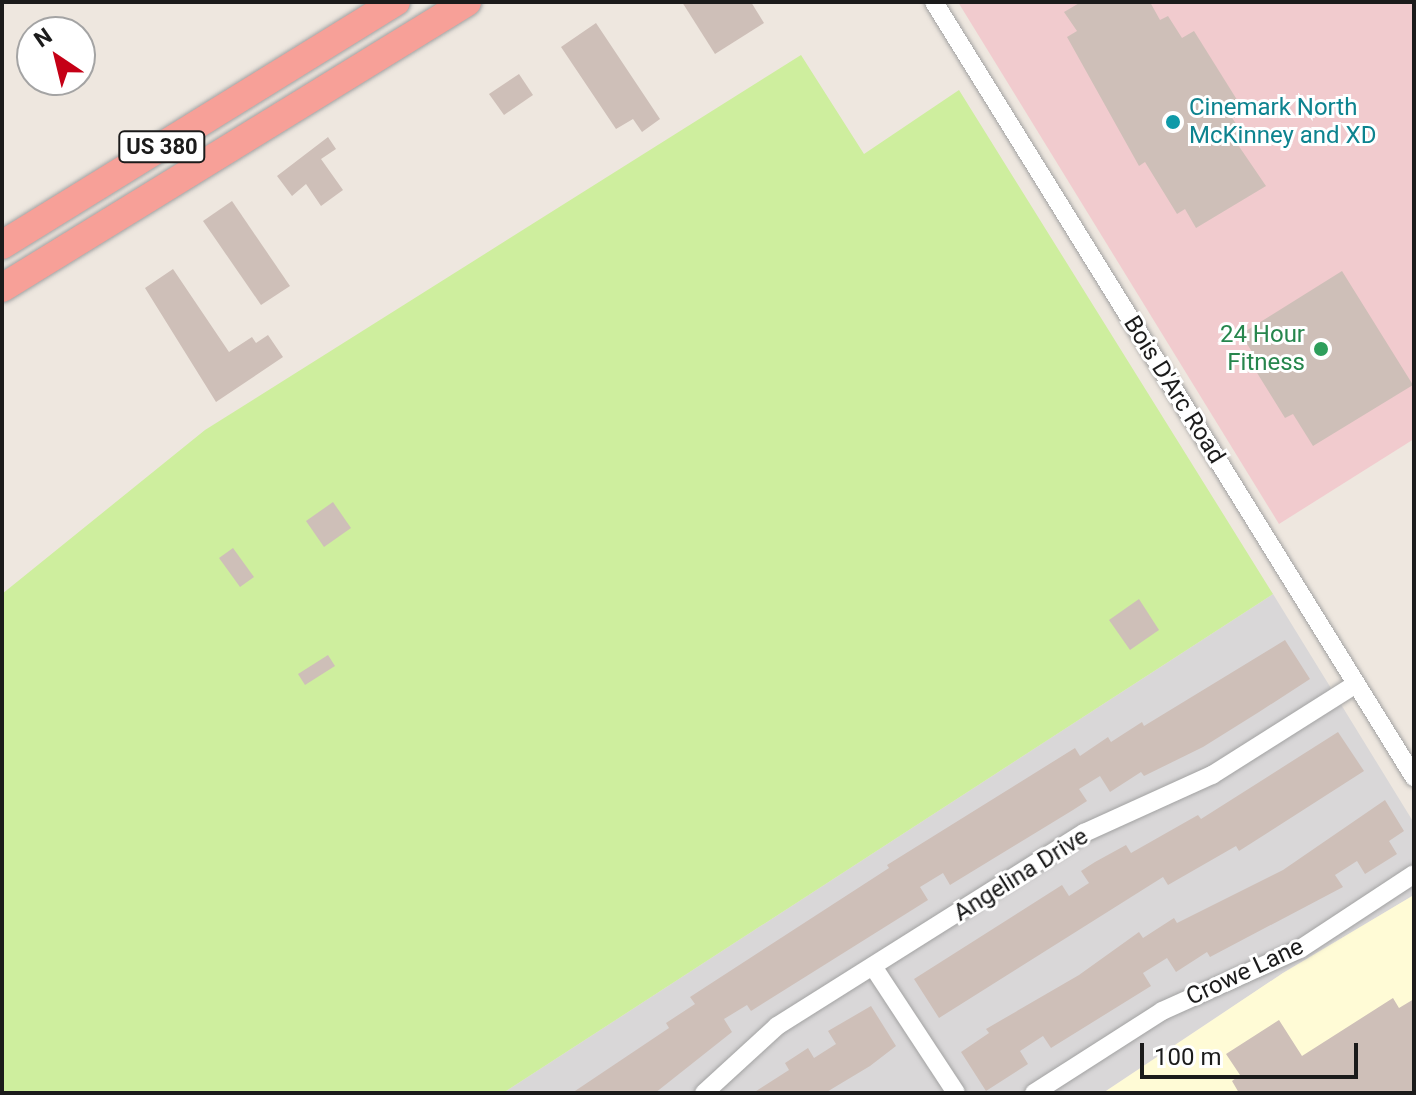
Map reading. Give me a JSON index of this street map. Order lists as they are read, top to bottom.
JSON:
{
  "streets": {
    "highway": ["US 380"],
    "street": ["Bois D'Arc Road", "Angelina Drive", "Crowe Lane"]
  },
  "crossings": [
    ["Bois D'Arc Road", "Angelina Drive"]
  ],
  "places": ["Cinemark North McKinney and XD", "24 Hour Fitness"],
  "scale_bar": "100 m",
  "north": "top left"
}
